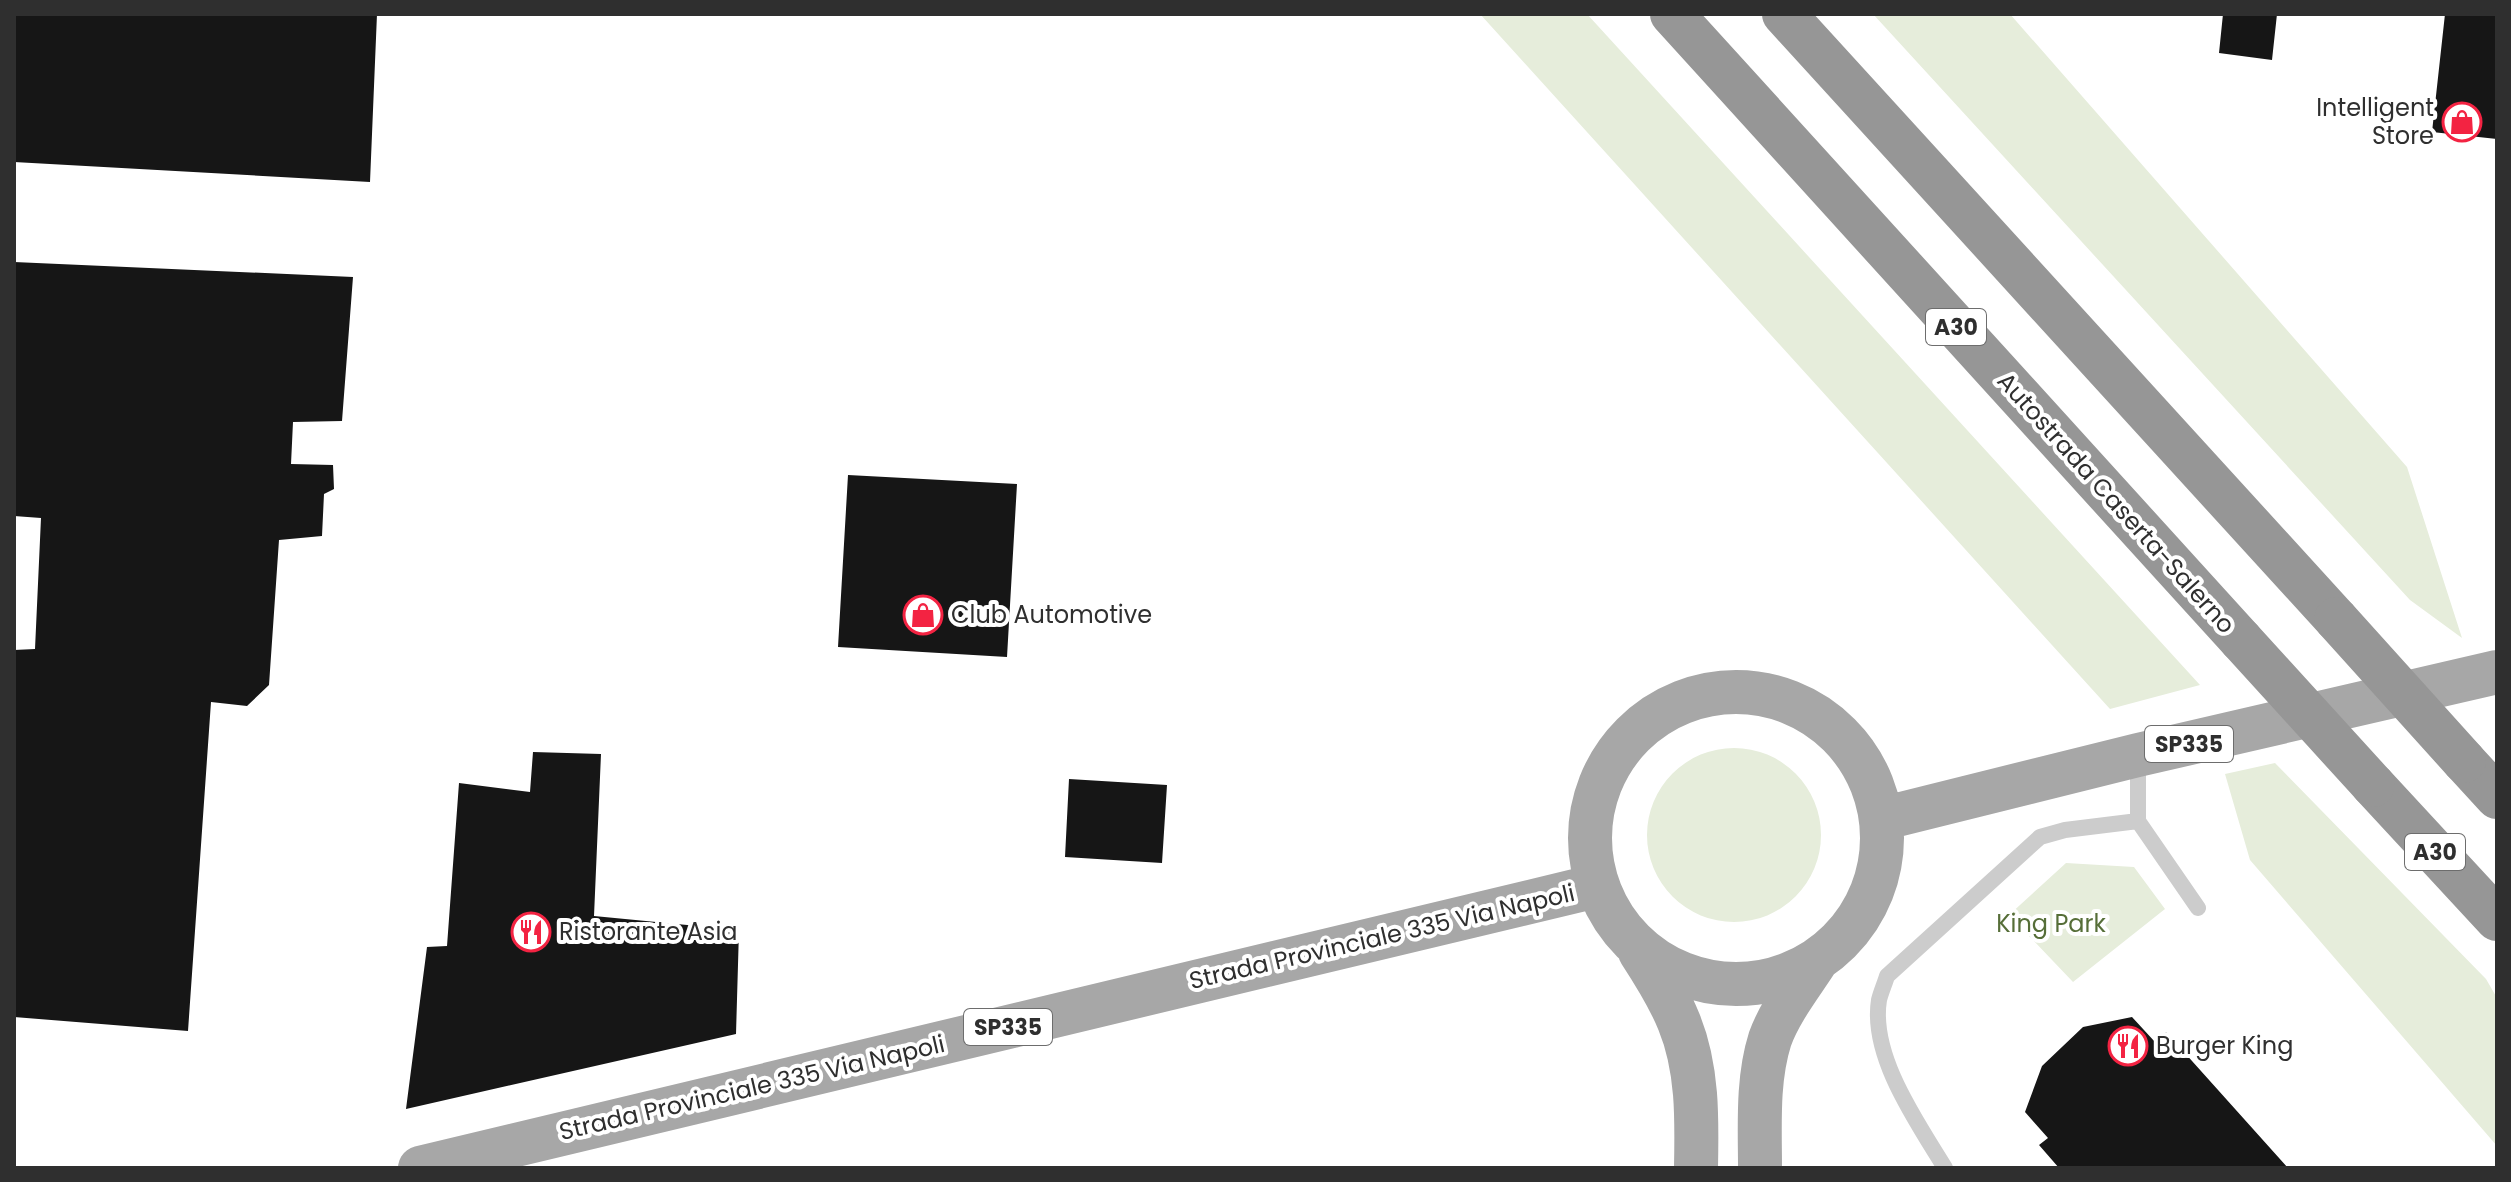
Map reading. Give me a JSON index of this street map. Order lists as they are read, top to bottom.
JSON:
{
  "streets": {
    "highway": ["A30", "Autostrada Caserta-Salerno"],
    "main road": ["SP335", "Strada Provinciale 335 Via Napoli"]
  },
  "parks": ["King Park"],
  "places": {
    "shop": ["Intelligent Store", "Club Automotive"],
    "restaurant": ["Ristorante Asia", "Burger King"]
  }
}
